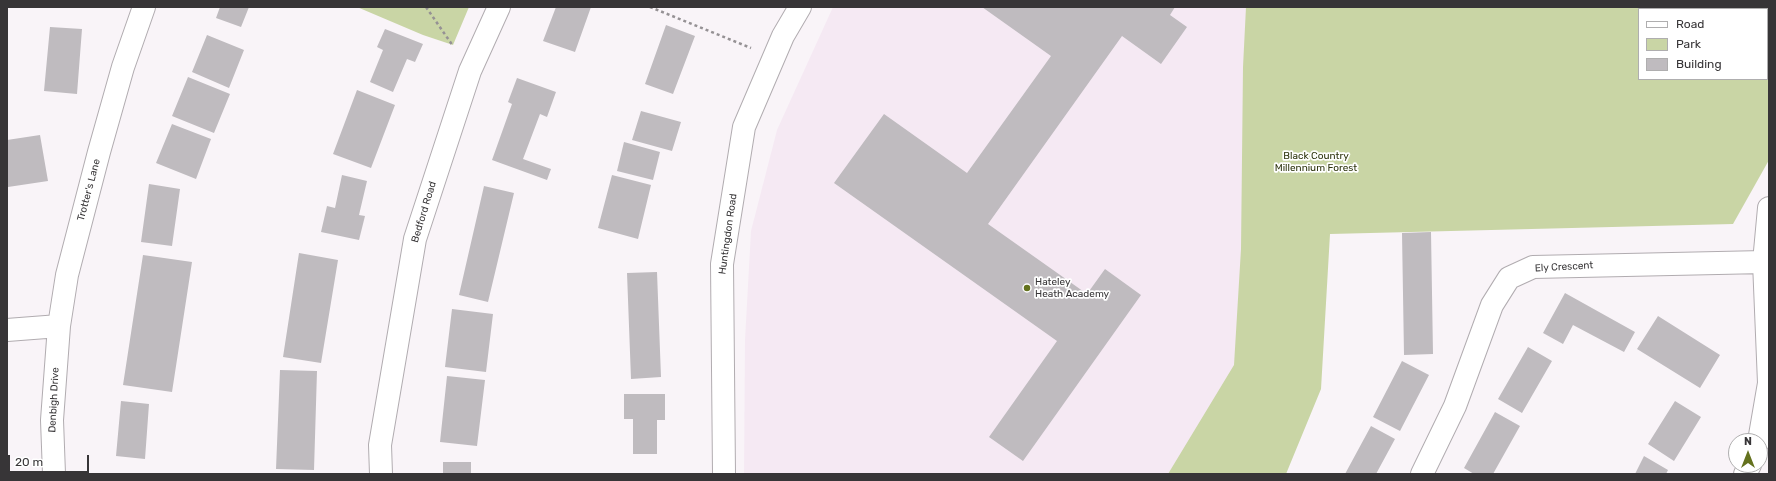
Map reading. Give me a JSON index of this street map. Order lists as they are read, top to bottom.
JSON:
{
  "streets": {
    "street": [
      "Trotter's Lane",
      "Bedford Road",
      "Huntingdon Road",
      "Ely Crescent",
      "Denbigh Drive"
    ]
  },
  "crossings": [
    ["Trotter's Lane", "Denbigh Drive"]
  ],
  "parks": ["Black Country Millennium Forest"],
  "places": ["Hateley Heath Academy"],
  "legend": ["Road", "Park", "Building"],
  "scale_bar": "20 m",
  "north": "top"
}
